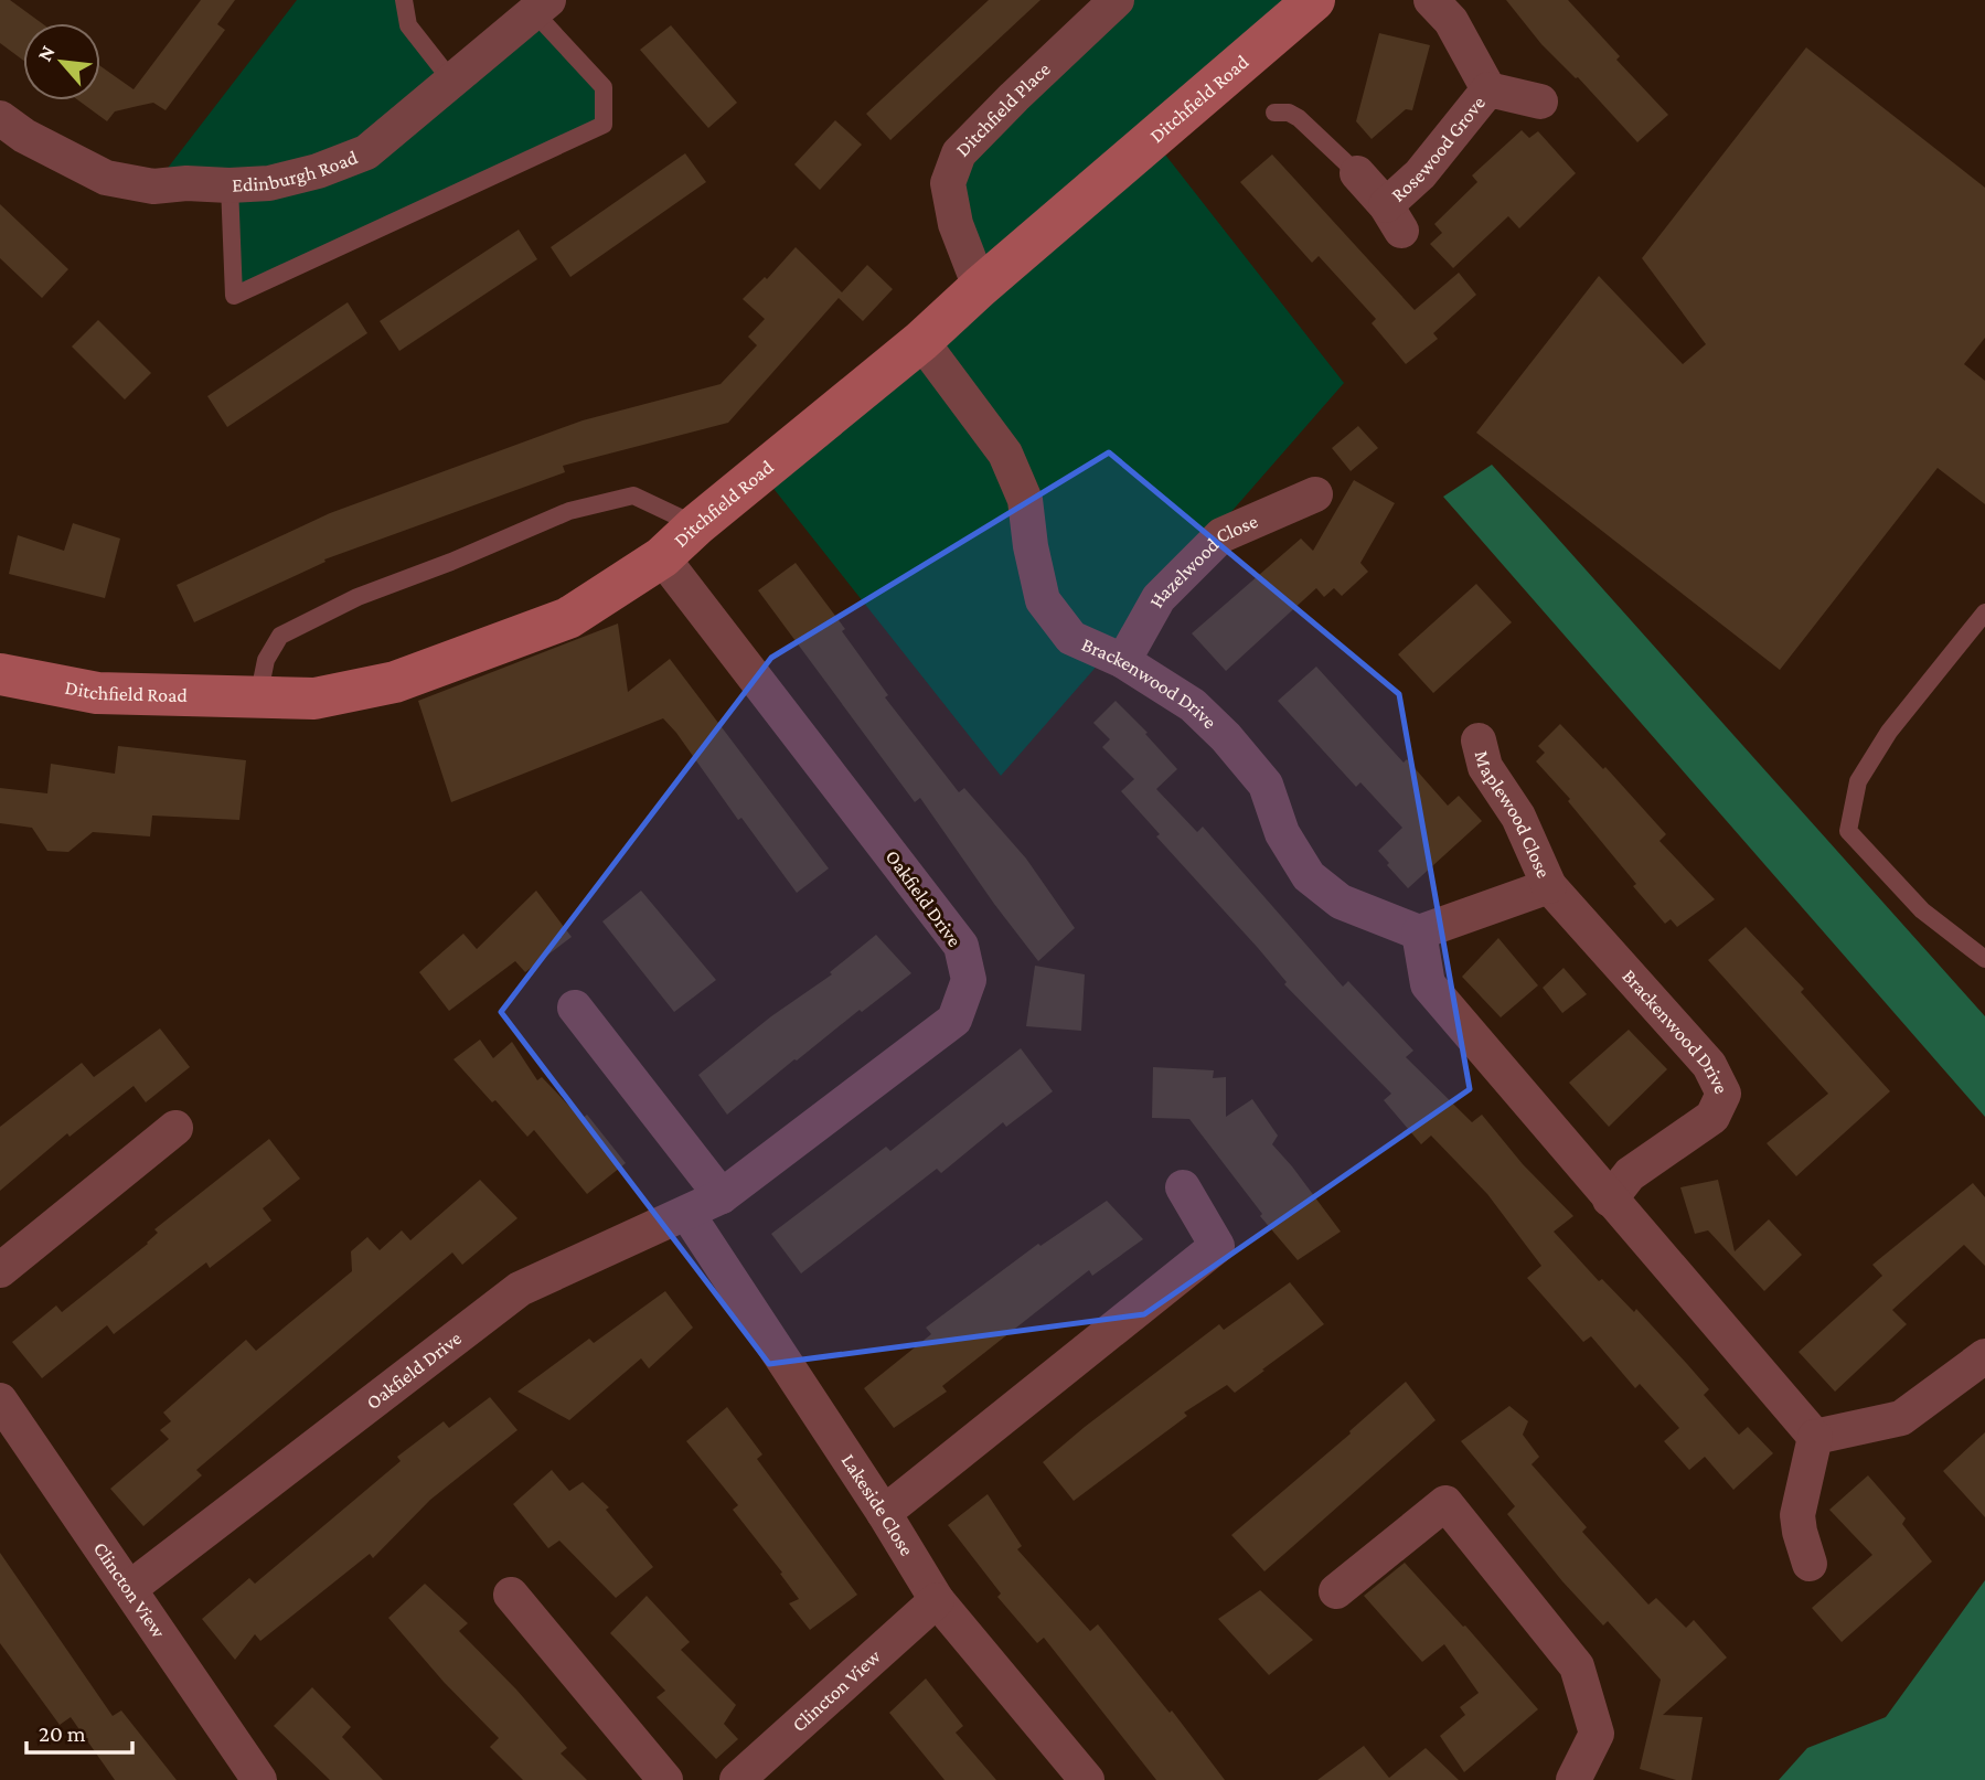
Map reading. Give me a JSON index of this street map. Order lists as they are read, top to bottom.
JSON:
{
  "streets": {
    "street": [
      "Ditchfield Road",
      "Ditchfield Place",
      "Rosewood Grove",
      "Edinburgh Road",
      "Hazelwood Close",
      "Brackenwood Drive",
      "Maplewood Close",
      "Oakfield Drive",
      "Lakeside Close",
      "Clincton View"
    ]
  },
  "crossings": [
    ["Ditchfield Road", "Ditchfield Place"],
    ["Ditchfield Road", "Brackenwood Drive"],
    ["Ditchfield Road", "Oakfield Drive"],
    ["Hazelwood Close", "Brackenwood Drive"],
    ["Brackenwood Drive", "Maplewood Close"],
    ["Oakfield Drive", "Lakeside Close"],
    ["Oakfield Drive", "Clincton View"],
    ["Lakeside Close", "Clincton View"]
  ],
  "scale_bar": "20 m",
  "north": "top left"
}
